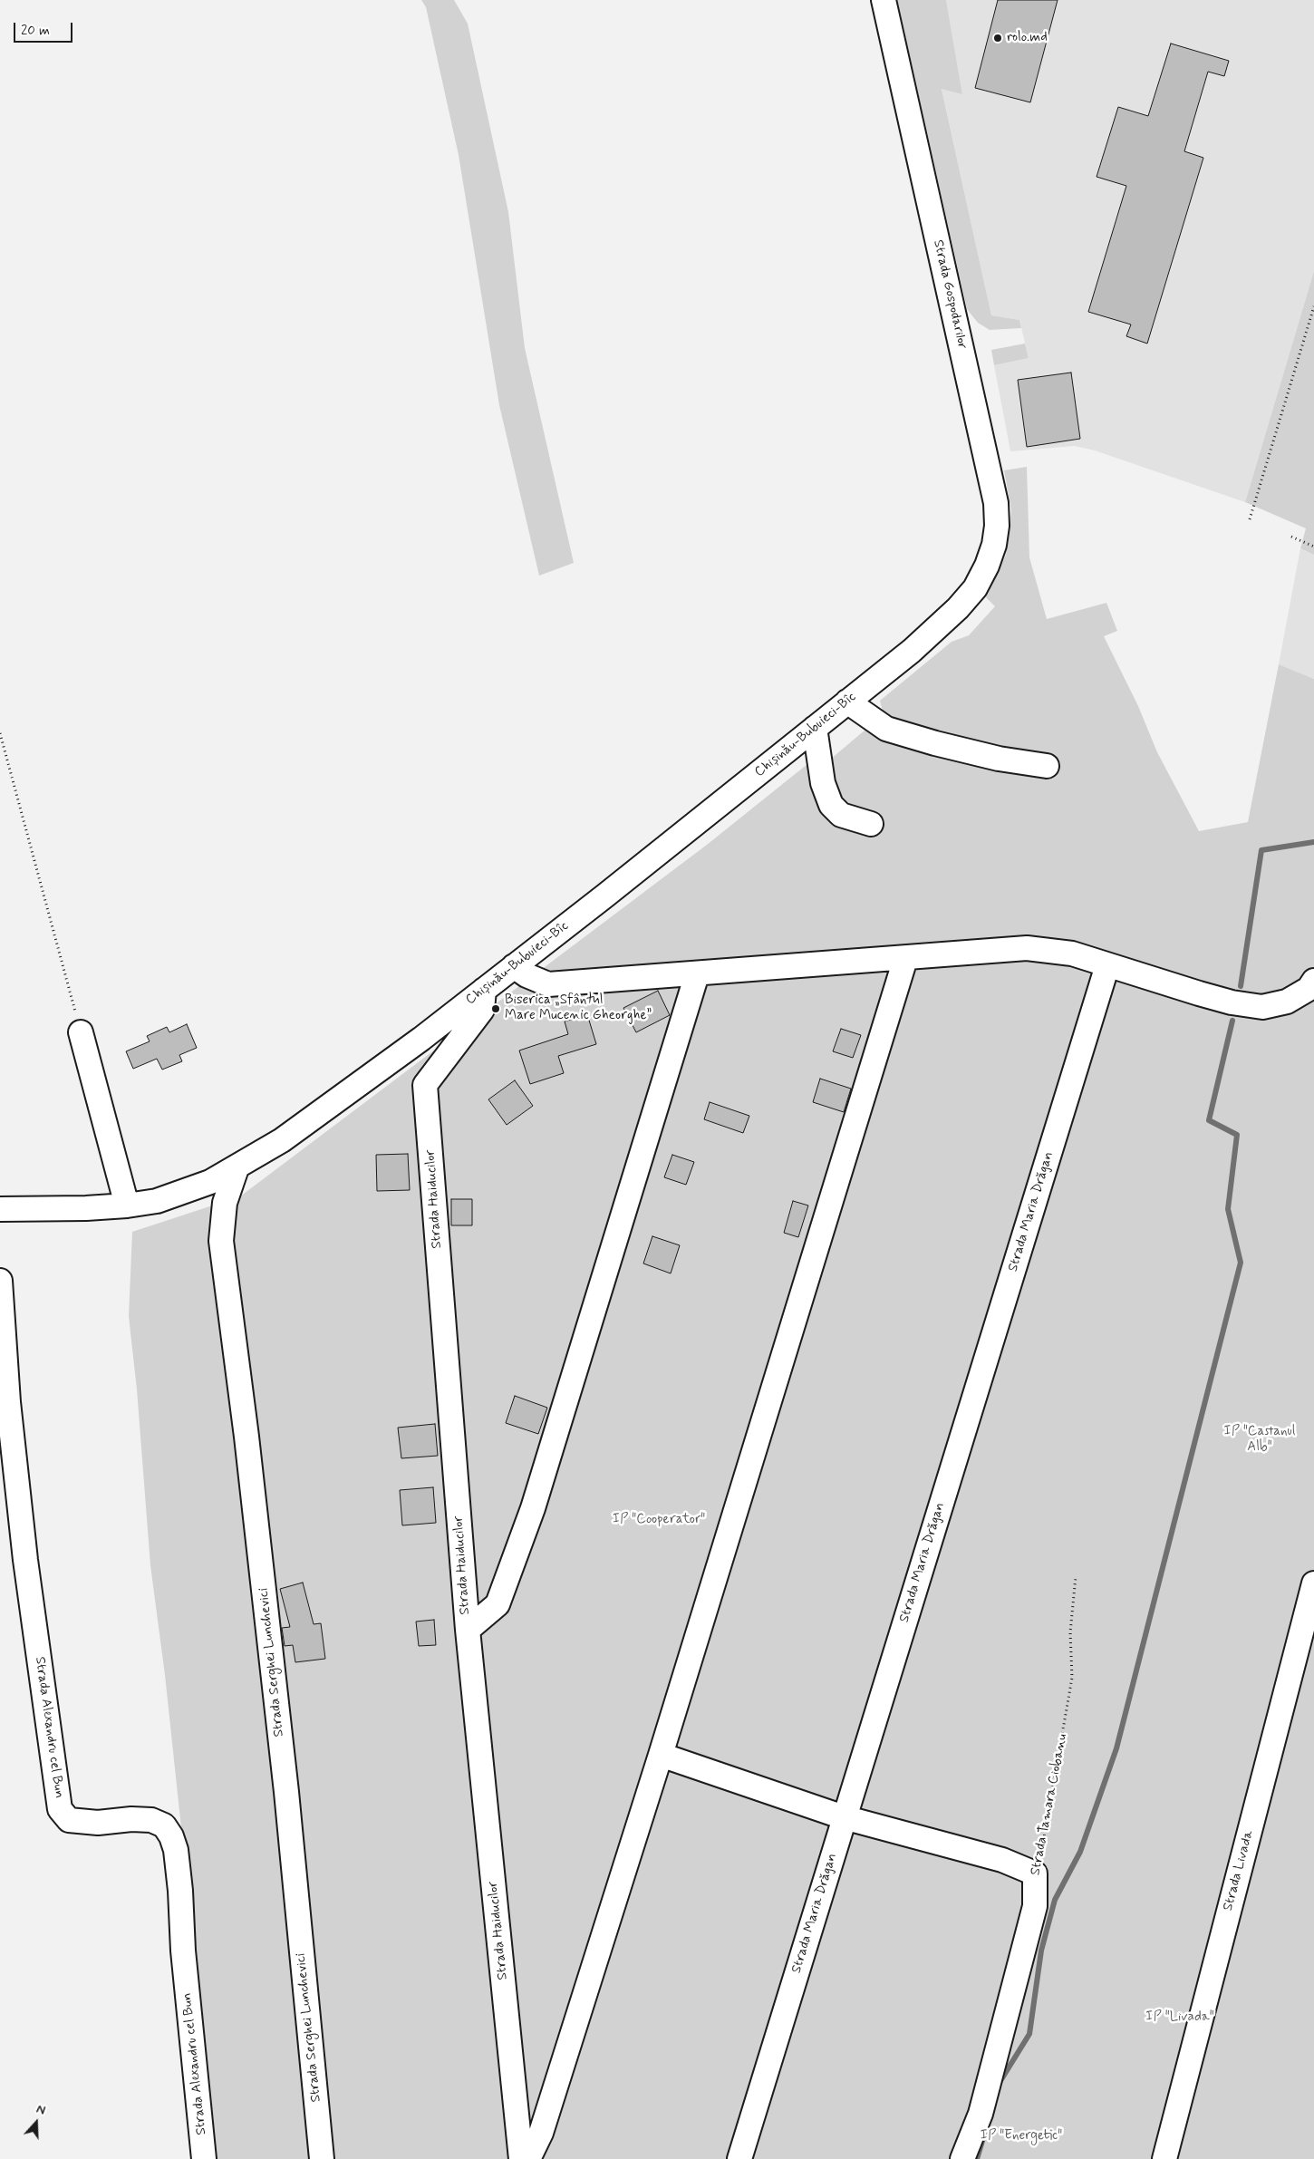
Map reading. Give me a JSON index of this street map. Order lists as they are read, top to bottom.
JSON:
{
  "streets": {
    "street": [
      "Strada Gospodarilor",
      "Chișinău-Bubuieci-Bîc",
      "Strada Haiducilor",
      "Strada Maria Drăgan",
      "Strada Serghei Lunchevici",
      "Strada Alexandru cel Bun",
      "Strada Tamara Ciobanu",
      "Strada Livada"
    ]
  },
  "crossings": [
    ["Strada Gospodarilor", "Chișinău-Bubuieci-Bîc"],
    ["Chișinău-Bubuieci-Bîc", "Strada Haiducilor"],
    ["Chișinău-Bubuieci-Bîc", "Strada Serghei Lunchevici"]
  ],
  "parks": [
    "IP \"Castanul Alb\"",
    "IP \"Cooperator\"",
    "IP \"Livada\"",
    "IP \"Energetic\""
  ],
  "places": ["rolo.md", "Biserica „Sfântul Mare Mucenic Gheorghe”"],
  "scale_bar": "20 m",
  "north": "top"
}
